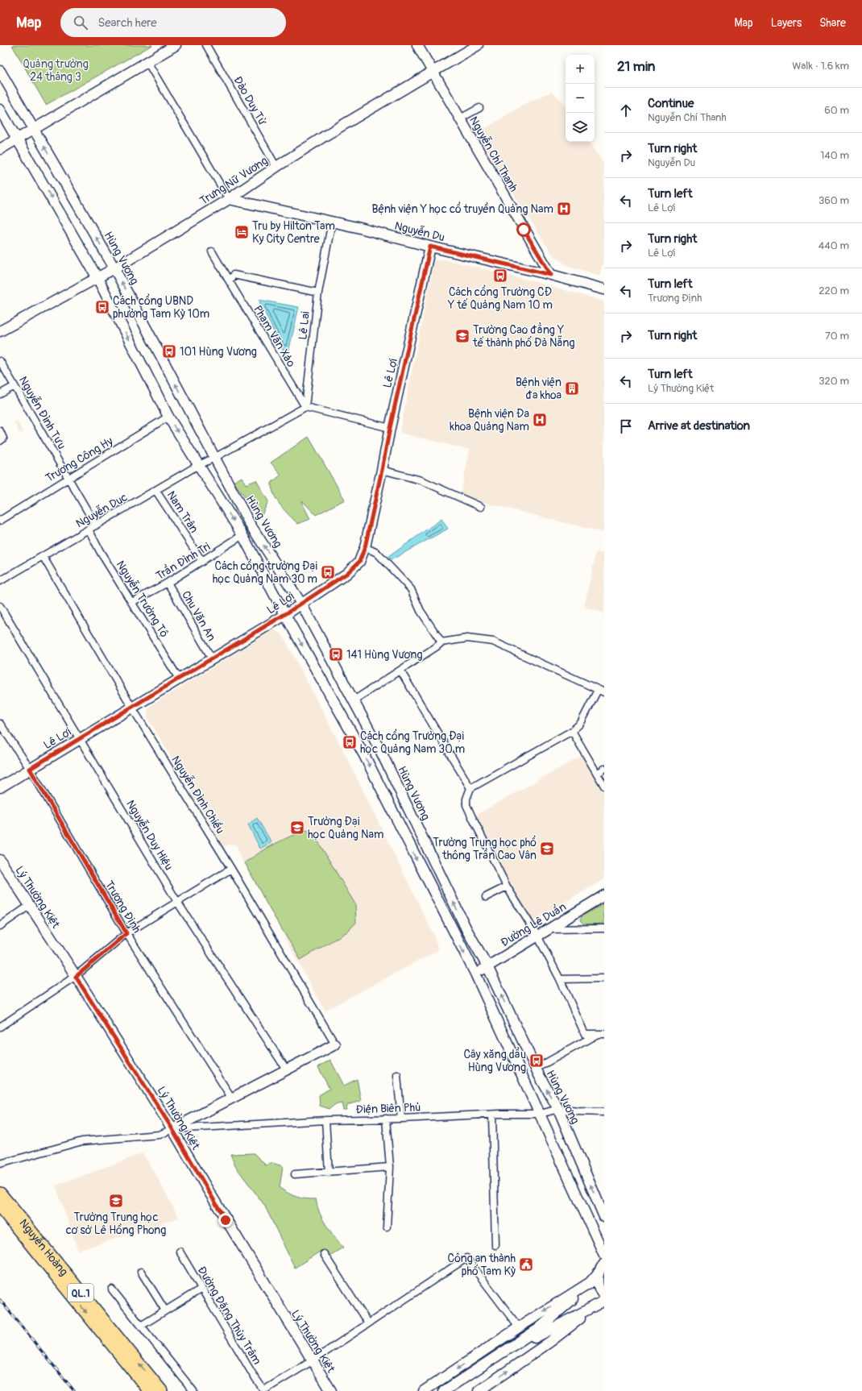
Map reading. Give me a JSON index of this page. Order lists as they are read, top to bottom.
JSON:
{
  "streets": {
    "highway": ["Nguyễn Hoàng", "QL.1"],
    "main road": [
      "Nguyễn Chí Thanh",
      "Trưng Nữ Vương",
      "Nguyễn Du",
      "Hùng Vương",
      "Lê Lợi",
      "Lý Thường Kiệt",
      "Đường Lê Duẩn"
    ],
    "street": [
      "Đào Duy Từ",
      "Lê Lai",
      "Phạm Văn Xảo",
      "Nguyễn Đình Tựu",
      "Trương Công Hy",
      "Nguyễn Dục",
      "Nam Trân",
      "Trần Đình Tri",
      "Nguyễn Trường Tộ",
      "Chu Văn An",
      "Nguyễn Đình Chiểu",
      "Nguyễn Duy Hiệu",
      "Trương Định",
      "Điện Biên Phủ",
      "Đường Đặng Thùy Trâm"
    ]
  },
  "crossings": [
    ["Đào Duy Từ", "Trưng Nữ Vương"],
    ["Nguyễn Chí Thanh", "Trưng Nữ Vương"],
    ["Nguyễn Chí Thanh", "Nguyễn Du"],
    ["Trưng Nữ Vương", "Nguyễn Du"],
    ["Trưng Nữ Vương", "Hùng Vương"],
    ["Nguyễn Du", "Lê Lai"],
    ["Nguyễn Du", "Lê Lợi"],
    ["Hùng Vương", "Lê Lợi"],
    ["Hùng Vương", "Nguyễn Dục"],
    ["Hùng Vương", "Đường Lê Duẩn"],
    ["Hùng Vương", "Điện Biên Phủ"],
    ["Lê Lai", "Phạm Văn Xảo"],
    ["Lê Lợi", "Nguyễn Trường Tộ"],
    ["Lê Lợi", "Chu Văn An"],
    ["Lê Lợi", "Nguyễn Đình Chiểu"],
    ["Lê Lợi", "Nguyễn Duy Hiệu"],
    ["Lê Lợi", "Trương Định"],
    ["Nguyễn Đình Tựu", "Trương Công Hy"],
    ["Nguyễn Đình Tựu", "Nguyễn Dục"],
    ["Nguyễn Dục", "Nam Trân"],
    ["Nguyễn Dục", "Nguyễn Trường Tộ"],
    ["Nguyễn Dục", "Nguyễn Đình Chiểu"],
    ["Nam Trân", "Trần Đình Tri"],
    ["Trần Đình Tri", "Nguyễn Trường Tộ"],
    ["Trần Đình Tri", "Chu Văn An"],
    ["Lý Thường Kiệt", "Điện Biên Phủ"],
    ["Lý Thường Kiệt", "Đường Đặng Thùy Trâm"]
  ],
  "parks": ["Quảng trường 24 tháng 3"],
  "places": {
    "hospital": ["Bệnh viện Y học cổ truyền Quảng Nam", "Bệnh viện Đa khoa Quảng Nam"],
    "hotel": ["Tru by Hilton Tam Ky City Centre"],
    "bus stop": [
      "Cách cổng Trường CĐ Y tế Quảng Nam 10 m",
      "Cách cổng UBND phường Tam Kỳ 10m",
      "101 Hùng Vương",
      "Cách cổng trường Đại học Quảng Nam 30 m",
      "141 Hùng Vương",
      "Cách cổng Trường Đại học Quảng Nam 30 m",
      "Cây xăng dầu Hùng Vương"
    ],
    "school or university": [
      "Trường Cao đẳng Y tế thành phố Đà Nẵng",
      "Trường Đại học Quảng Nam",
      "Trường Trung học phổ thông Trần Cao Vân",
      "Trường Trung học cơ sở Lê Hồng Phong"
    ],
    "building": ["Bệnh viện đa khoa"],
    "public building": ["Công an thành phố Tam Kỳ"]
  },
  "page": {
    "header": "Map",
    "search": "Search here",
    "nav": ["Map", "Layers", "Share"],
    "heading": ["21 min", "Walk · 1.6 km"],
    "map_buttons": ["+", "−"],
    "list": [
      ["Continue", "Nguyễn Chí Thanh", "60 m"],
      ["Turn right", "Nguyễn Du", "140 m"],
      ["Turn left", "Lê Lợi", "360 m"],
      ["Turn right", "Lê Lợi", "440 m"],
      ["Turn left", "Trương Định", "220 m"],
      ["Turn right", "70 m"],
      ["Turn left", "Lý Thường Kiệt", "320 m"],
      "Arrive at destination"
    ]
  }
}
